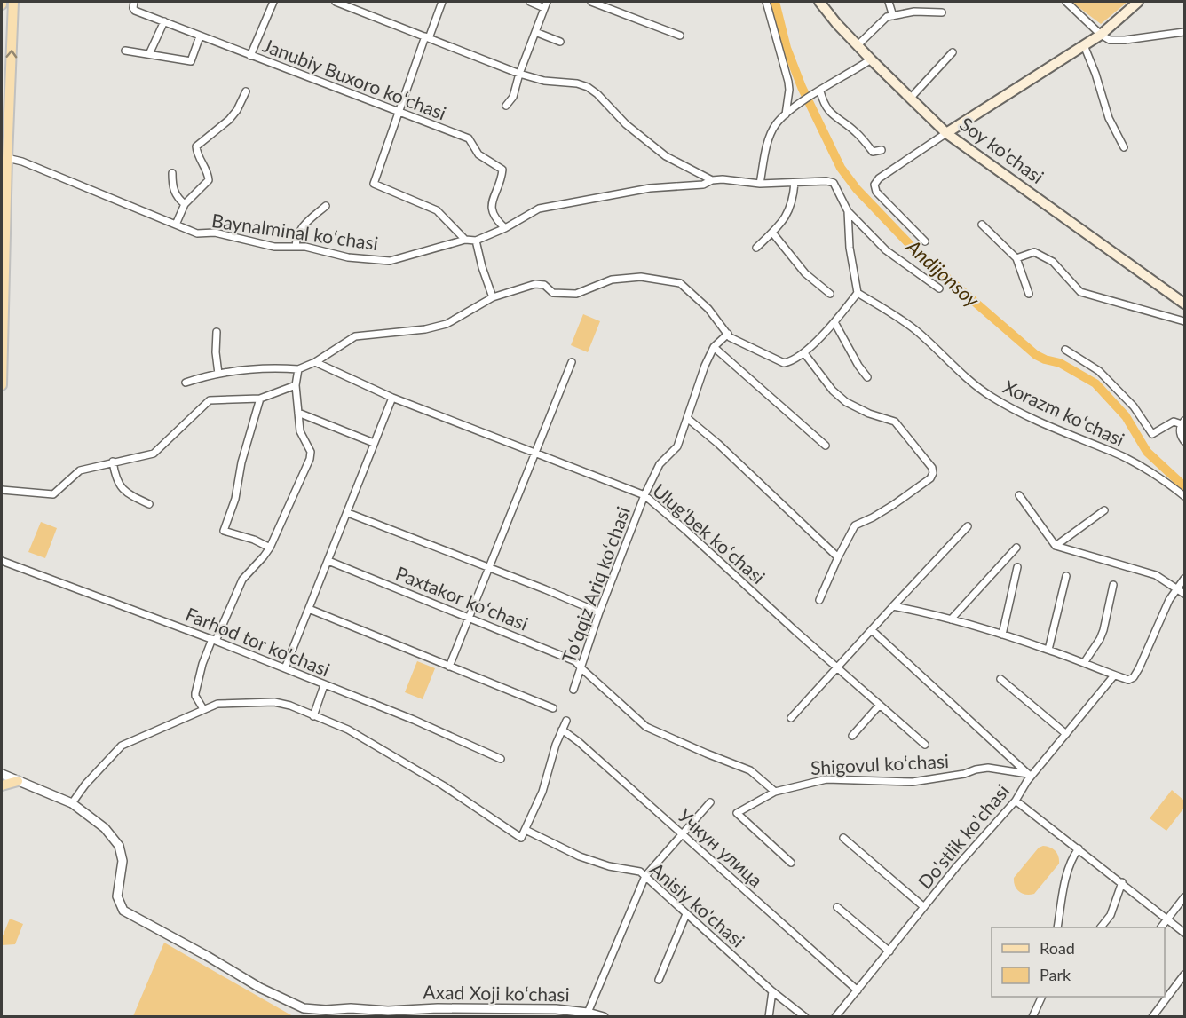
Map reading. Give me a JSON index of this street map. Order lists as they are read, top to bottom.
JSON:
{
  "streets": {
    "main road": ["Soy ko'chasi"],
    "street": [
      "Janubiy Buxoro koʻchasi",
      "Baynalminal koʻchasi",
      "Xorazm koʻchasi",
      "Ulugʻbek koʻchasi",
      "Toʻqqiz Ariq koʻchasi",
      "Paxtakor koʻchasi",
      "Farhod tor ko'chasi",
      "Shigovul koʻchasi",
      "Do'stlik ko'chasi",
      "Учкун улица",
      "Anisiy ko'chasi",
      "Axad Xoji koʻchasi"
    ]
  },
  "crossings": [
    ["Ulugʻbek koʻchasi", "Toʻqqiz Ariq koʻchasi"],
    ["Toʻqqiz Ariq koʻchasi", "Paxtakor koʻchasi"],
    ["Shigovul koʻchasi", "Do'stlik ko'chasi"],
    ["Do'stlik ko'chasi", "Учкун улица"]
  ],
  "water": ["Andijonsoy"],
  "legend": ["Road", "Park"]
}
